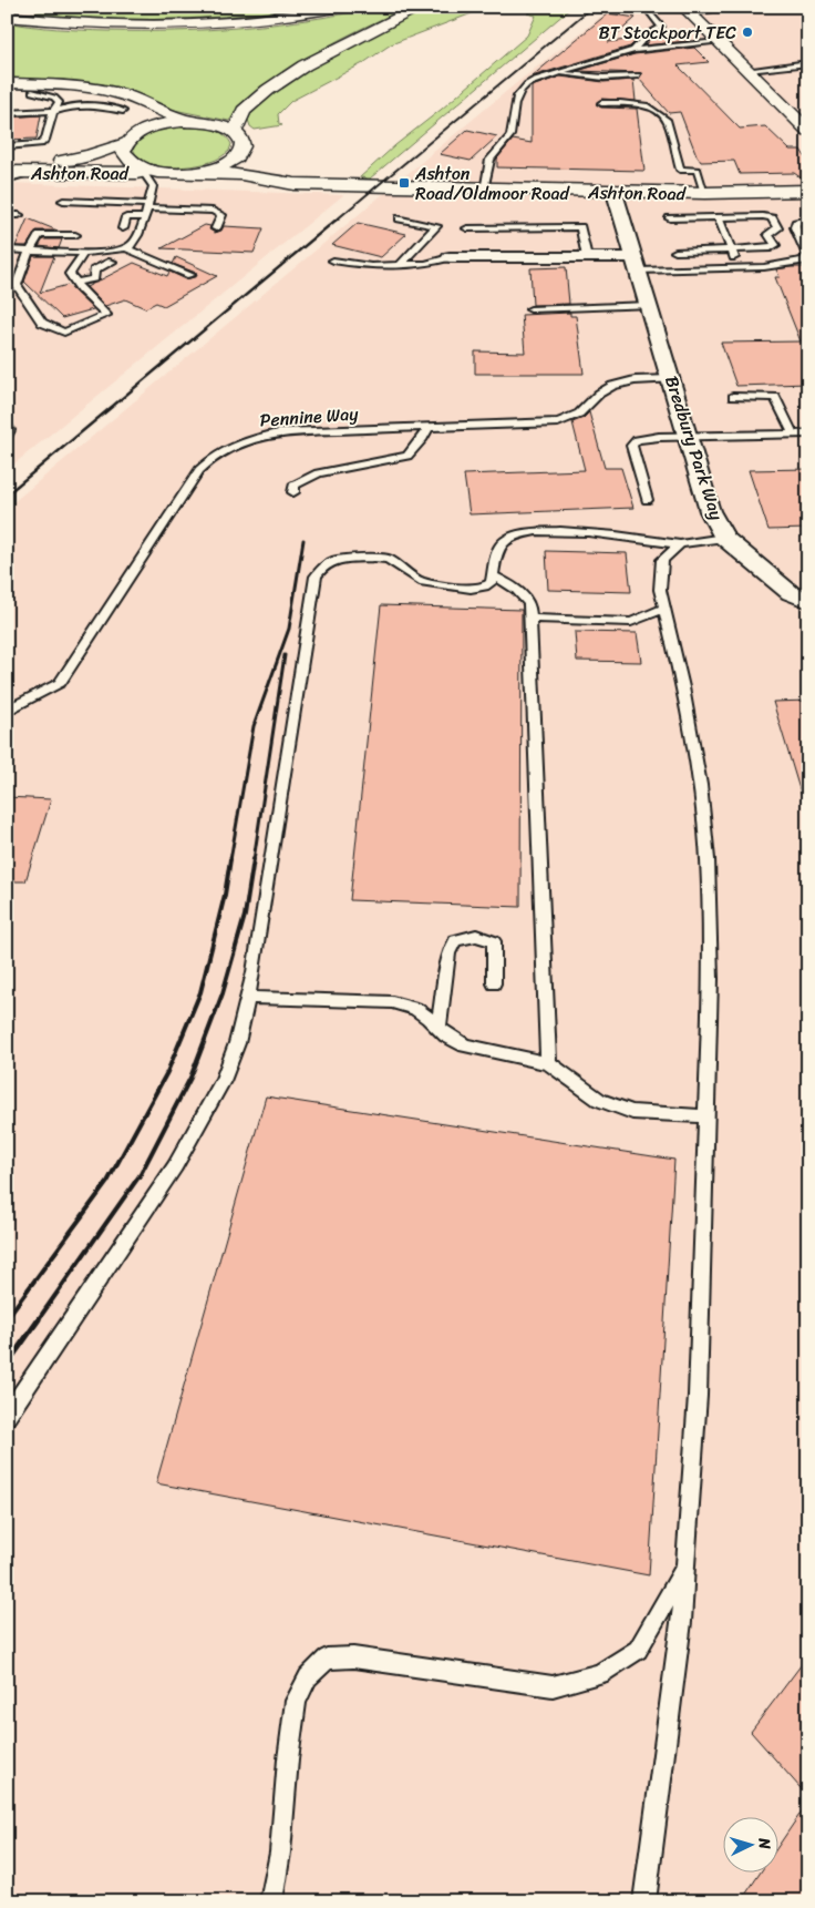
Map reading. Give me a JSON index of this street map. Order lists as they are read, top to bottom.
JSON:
{
  "streets": {
    "main road": ["Ashton Road"],
    "street": ["Bredbury Park Way"],
    "lane": ["Pennine Way"]
  },
  "crossings": [
    ["Ashton Road", "Bredbury Park Way"],
    ["Pennine Way", "Bredbury Park Way"]
  ],
  "places": {
    "other": ["BT Stockport TEC"],
    "transit": ["Ashton Road/Oldmoor Road"]
  },
  "north": "right"
}
